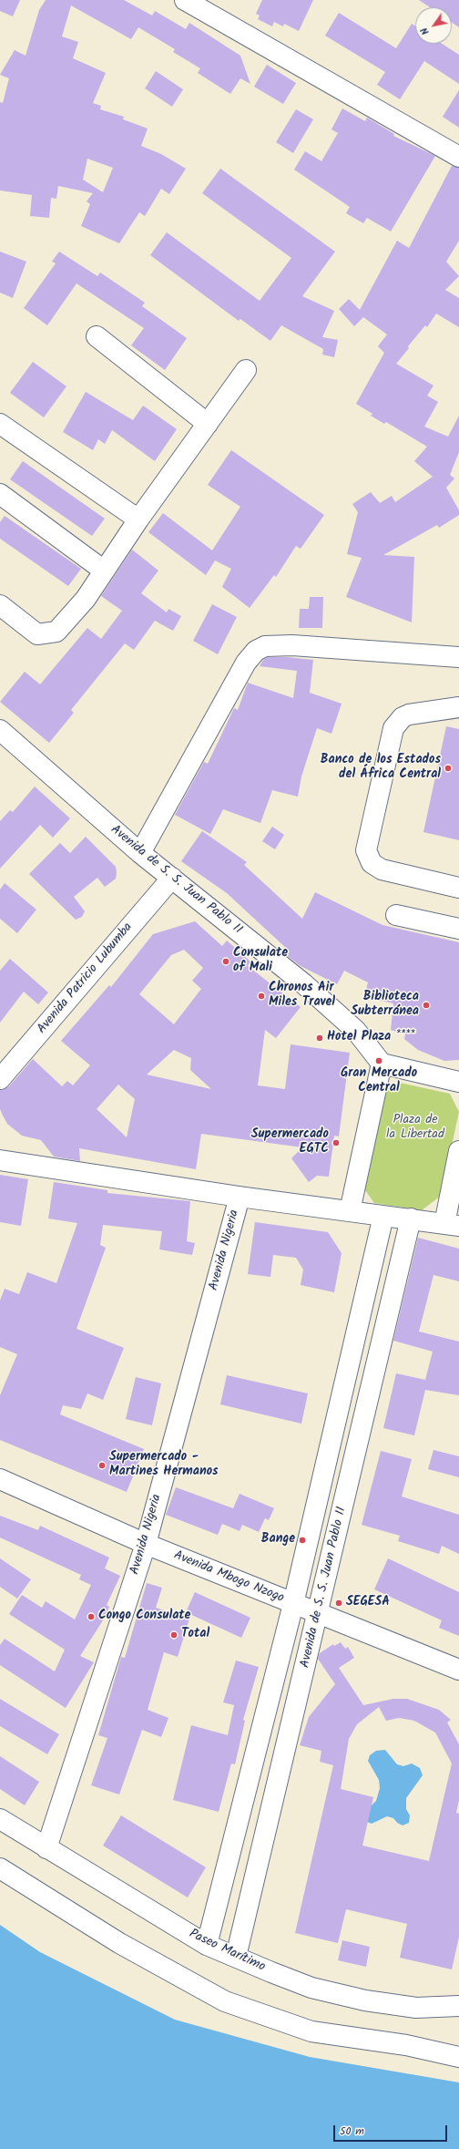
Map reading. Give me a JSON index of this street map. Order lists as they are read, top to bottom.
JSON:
{
  "streets": {
    "street": [
      "Avenida de S. S. Juan Pablo II",
      "Avenida Patricio Lubumba",
      "Avenida Nigeria",
      "Avenida Mbogo Nzogo",
      "Paseo Marítimo"
    ]
  },
  "crossings": [
    ["Avenida de S. S. Juan Pablo II", "Avenida Patricio Lubumba"],
    ["Avenida de S. S. Juan Pablo II", "Avenida Mbogo Nzogo"],
    ["Avenida de S. S. Juan Pablo II", "Paseo Marítimo"],
    ["Avenida Nigeria", "Avenida Mbogo Nzogo"],
    ["Avenida Nigeria", "Paseo Marítimo"]
  ],
  "parks": ["Plaza de la Libertad"],
  "places": [
    "Banco de los Estados del África Central",
    "Consulate of Mali",
    "Chronos Air Miles Travel",
    "Biblioteca Subterránea",
    "Hotel Plaza ****",
    "Gran Mercado Central",
    "Supermercado EGTC",
    "Supermercado - Martines Hermanos",
    "Bange",
    "SEGESA",
    "Congo Consulate",
    "Total"
  ],
  "scale_bar": "50 m",
  "north": "bottom left"
}
